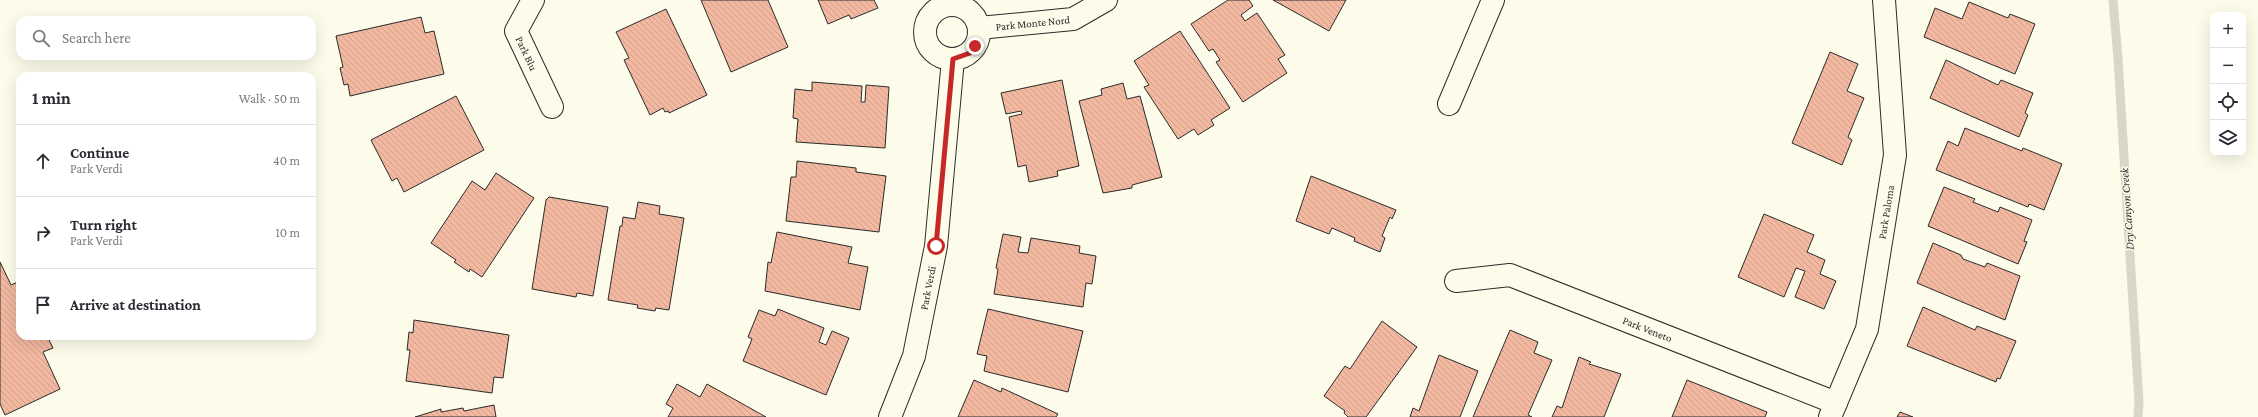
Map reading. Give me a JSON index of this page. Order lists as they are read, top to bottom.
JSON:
{
  "streets": {
    "street": [
      "Park Monte Nord",
      "Park Blu",
      "Park Paloma",
      "Park Verdi",
      "Park Veneto"
    ]
  },
  "crossings": [
    ["Park Monte Nord", "Park Verdi"],
    ["Park Paloma", "Park Veneto"]
  ],
  "water": ["Dry Canyon Creek"],
  "page": {
    "map_buttons": ["+", "−"],
    "search": "Search here",
    "heading": ["1 min", "Walk · 50 m"],
    "list": [
      ["Continue", "Park Verdi", "40 m"],
      ["Turn right", "Park Verdi", "10 m"],
      "Arrive at destination"
    ]
  }
}
